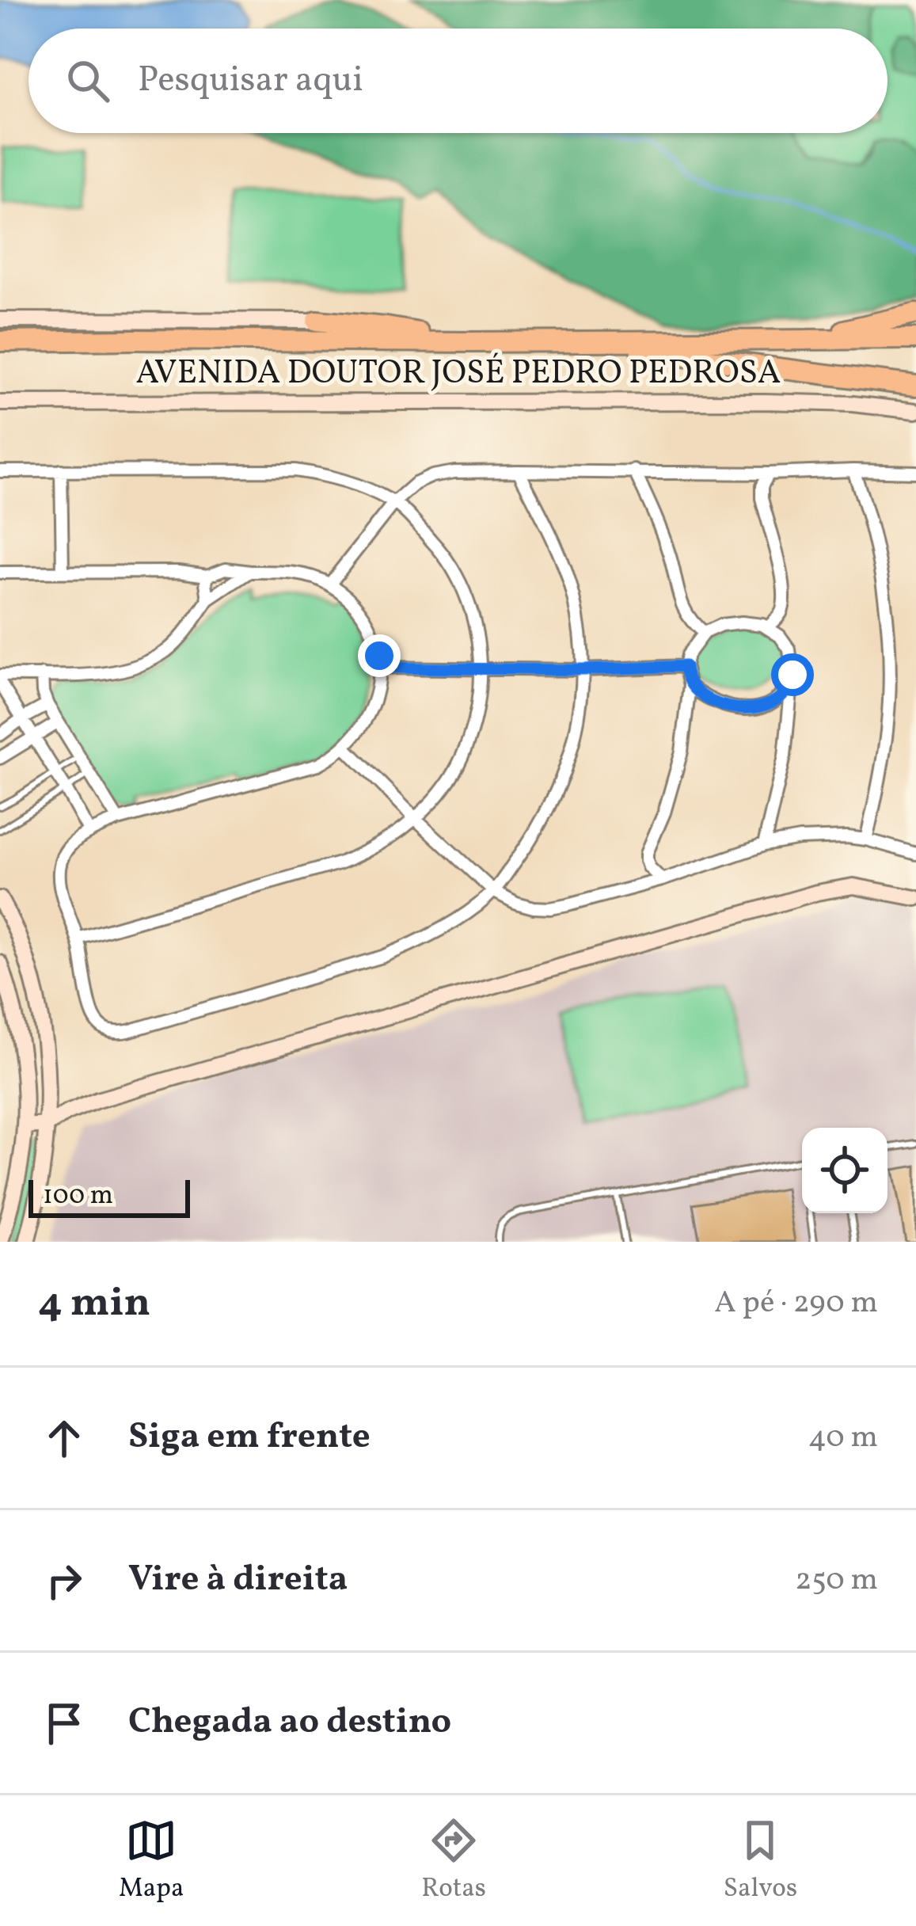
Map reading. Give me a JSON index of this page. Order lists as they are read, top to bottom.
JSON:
{
  "streets": {
    "street": ["AVENIDA DOUTOR JOSÉ PEDRO PEDROSA"]
  },
  "scale_bar": "100 m",
  "page": {
    "search": "Pesquisar aqui",
    "scale": "100 m",
    "heading": ["4 min", "A pé · 290 m"],
    "list": [
      ["Siga em frente", "40 m"],
      ["Vire à direita", "250 m"],
      "Chegada ao destino"
    ],
    "nav": ["Mapa", "Rotas", "Salvos"]
  }
}
